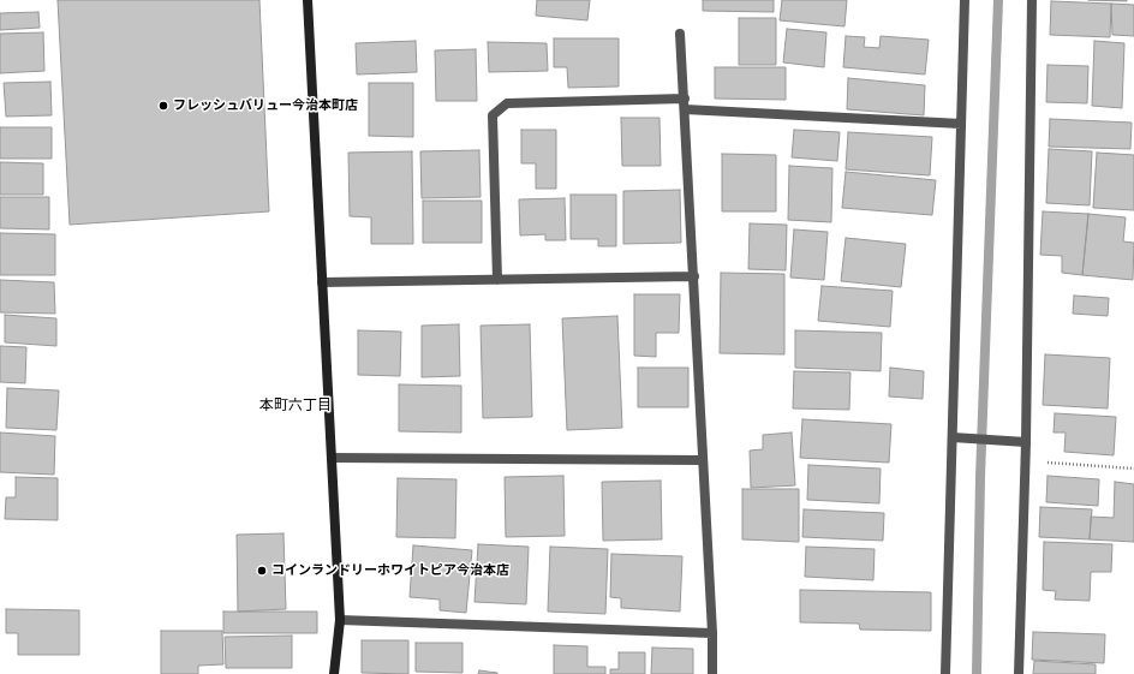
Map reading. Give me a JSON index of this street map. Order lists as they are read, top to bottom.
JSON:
{
  "districts": ["本町六丁目"],
  "places": ["フレッシュバリュー今治本町店", "コインランドリーホワイトピア今治本店"]
}
